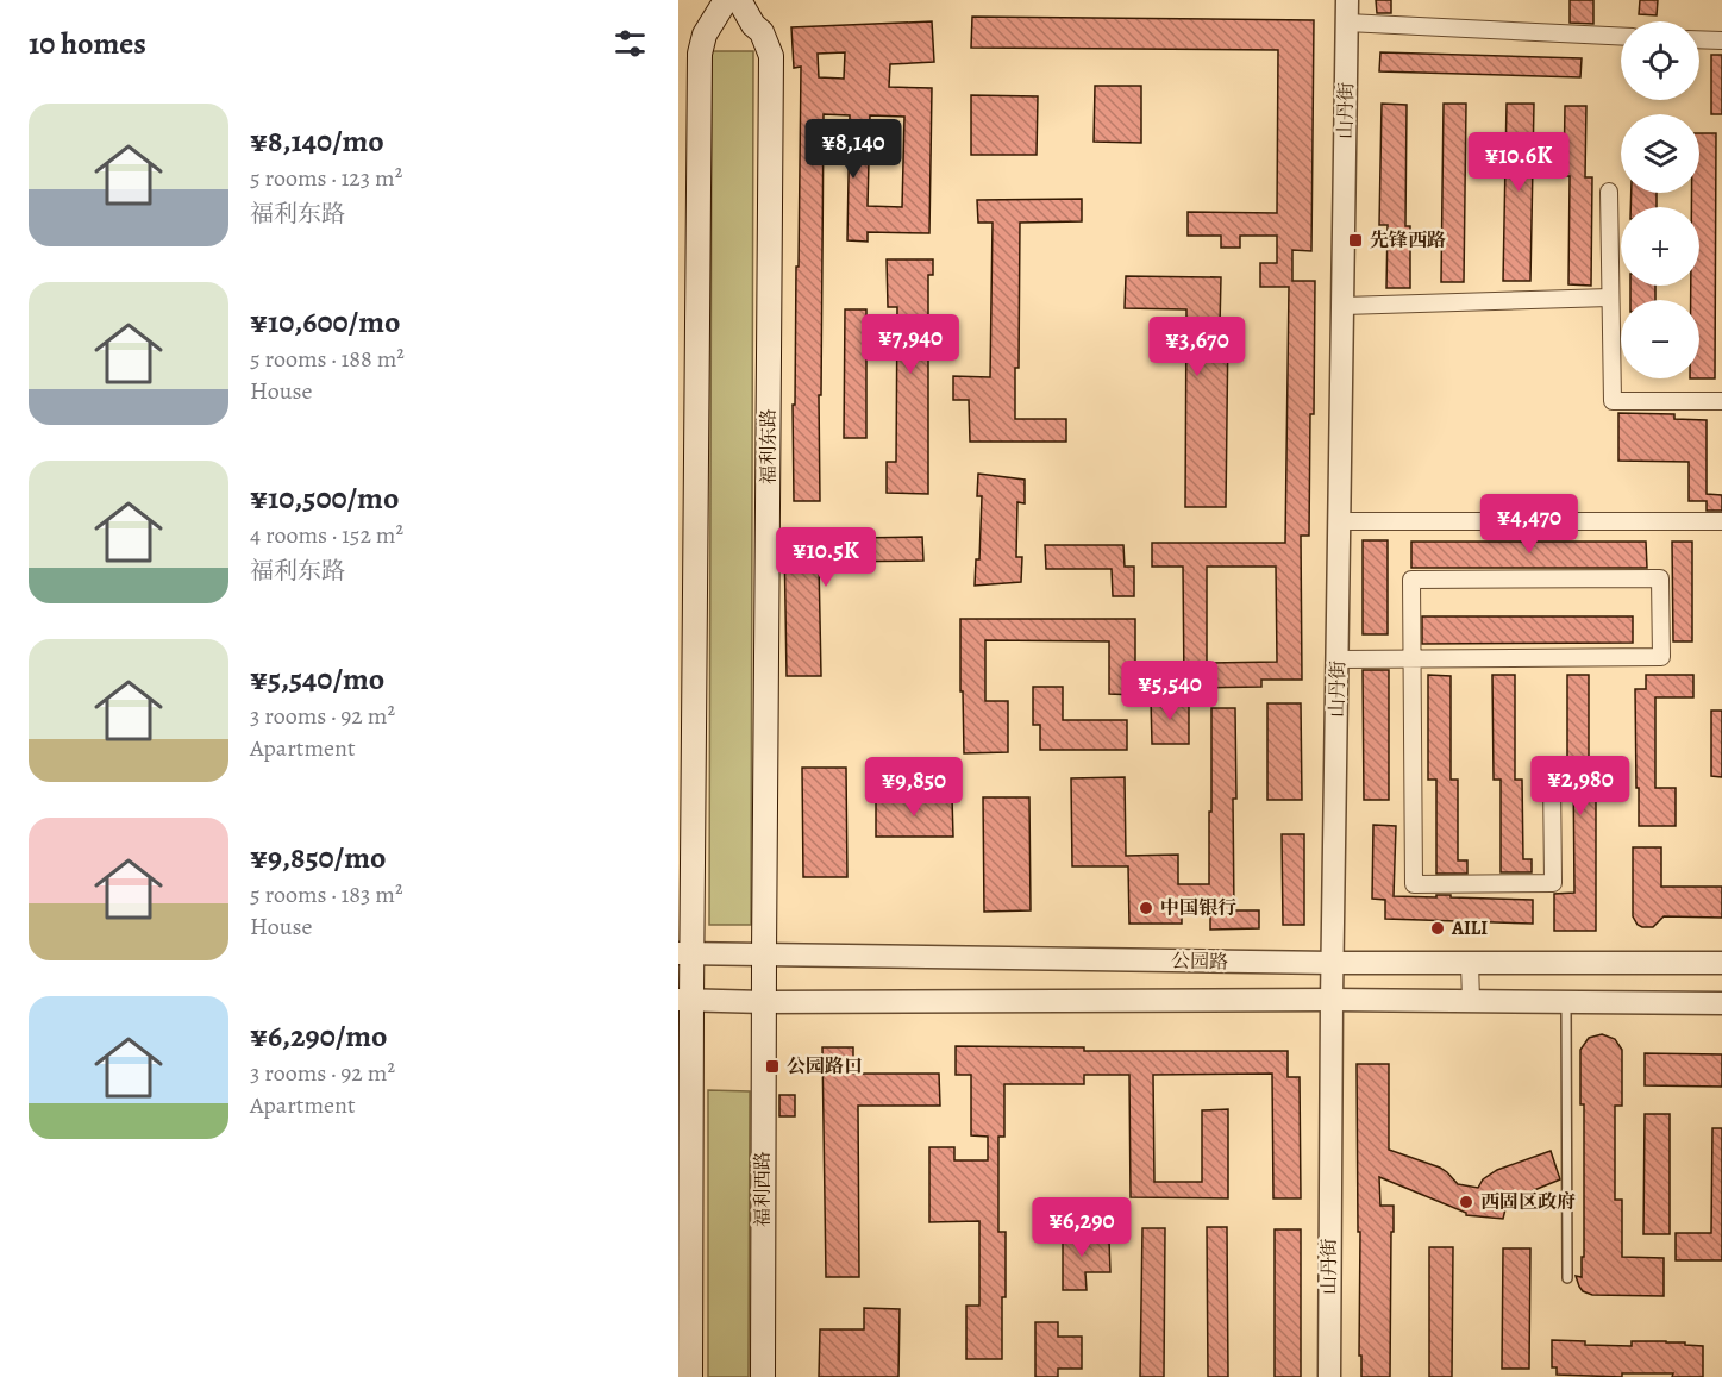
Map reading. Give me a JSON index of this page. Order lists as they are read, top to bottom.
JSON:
{
  "streets": {
    "main road": ["福利东路", "福利西路"],
    "street": ["山丹街", "公园路"]
  },
  "crossings": [
    ["山丹街", "公园路"],
    ["福利东路", "公园路"],
    ["福利东路", "福利西路"],
    ["公园路", "福利西路"]
  ],
  "places": {
    "transit": ["先锋西路", "公园路口"],
    "other": ["中国银行", "AILI", "西固区政府"]
  },
  "page": {
    "heading": "10 homes",
    "map_buttons": ["+", "−"],
    "list": [
      {
        "name": "¥8,140/mo",
        "note": "5 rooms · 123 m² · 福利东路"
      },
      {
        "name": "¥10,600/mo",
        "note": "5 rooms · 188 m² · House"
      },
      {
        "name": "¥10,500/mo",
        "note": "4 rooms · 152 m² · 福利东路"
      },
      {
        "name": "¥5,540/mo",
        "note": "3 rooms · 92 m² · Apartment"
      },
      {
        "name": "¥9,850/mo",
        "note": "5 rooms · 183 m² · House"
      },
      {
        "name": "¥6,290/mo",
        "note": "3 rooms · 92 m² · Apartment"
      }
    ],
    "price": [
      "¥8,140",
      "¥10.6K",
      "¥7,940",
      "¥3,670",
      "¥4,470",
      "¥10.5K",
      "¥5,540",
      "¥2,980",
      "¥9,850",
      "¥6,290"
    ]
  }
}
